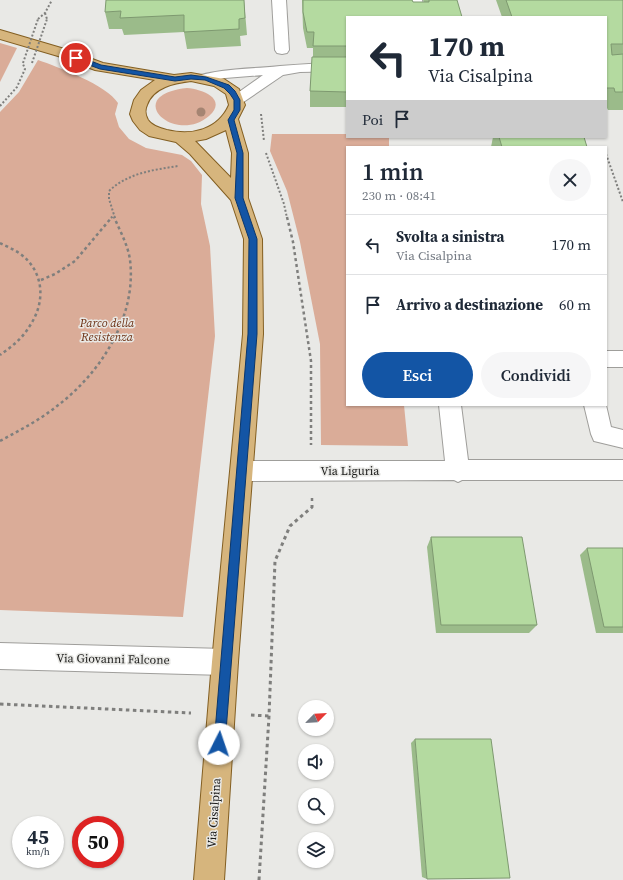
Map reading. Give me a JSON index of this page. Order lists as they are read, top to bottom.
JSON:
{
  "streets": {
    "main road": ["Via Cisalpina"],
    "street": ["Via Liguria", "Via Giovanni Falcone"]
  },
  "crossings": [
    ["Via Liguria", "Via Cisalpina"],
    ["Via Giovanni Falcone", "Via Cisalpina"]
  ],
  "parks": ["Parco della Resistenza"],
  "north": "top right",
  "page": {
    "turn": ["170 m", "Via Cisalpina"],
    "then": "Poi",
    "heading": ["1 min", "230 m · 08:41"],
    "list": [
      {
        "name": "Svolta a sinistra",
        "note": "Via Cisalpina",
        "value": "170 m"
      },
      {
        "name": "Arrivo a destinazione",
        "value": "60 m"
      }
    ],
    "buttons": ["Esci", "Condividi"],
    "speed": "45 km/h",
    "limit": "50"
  }
}
